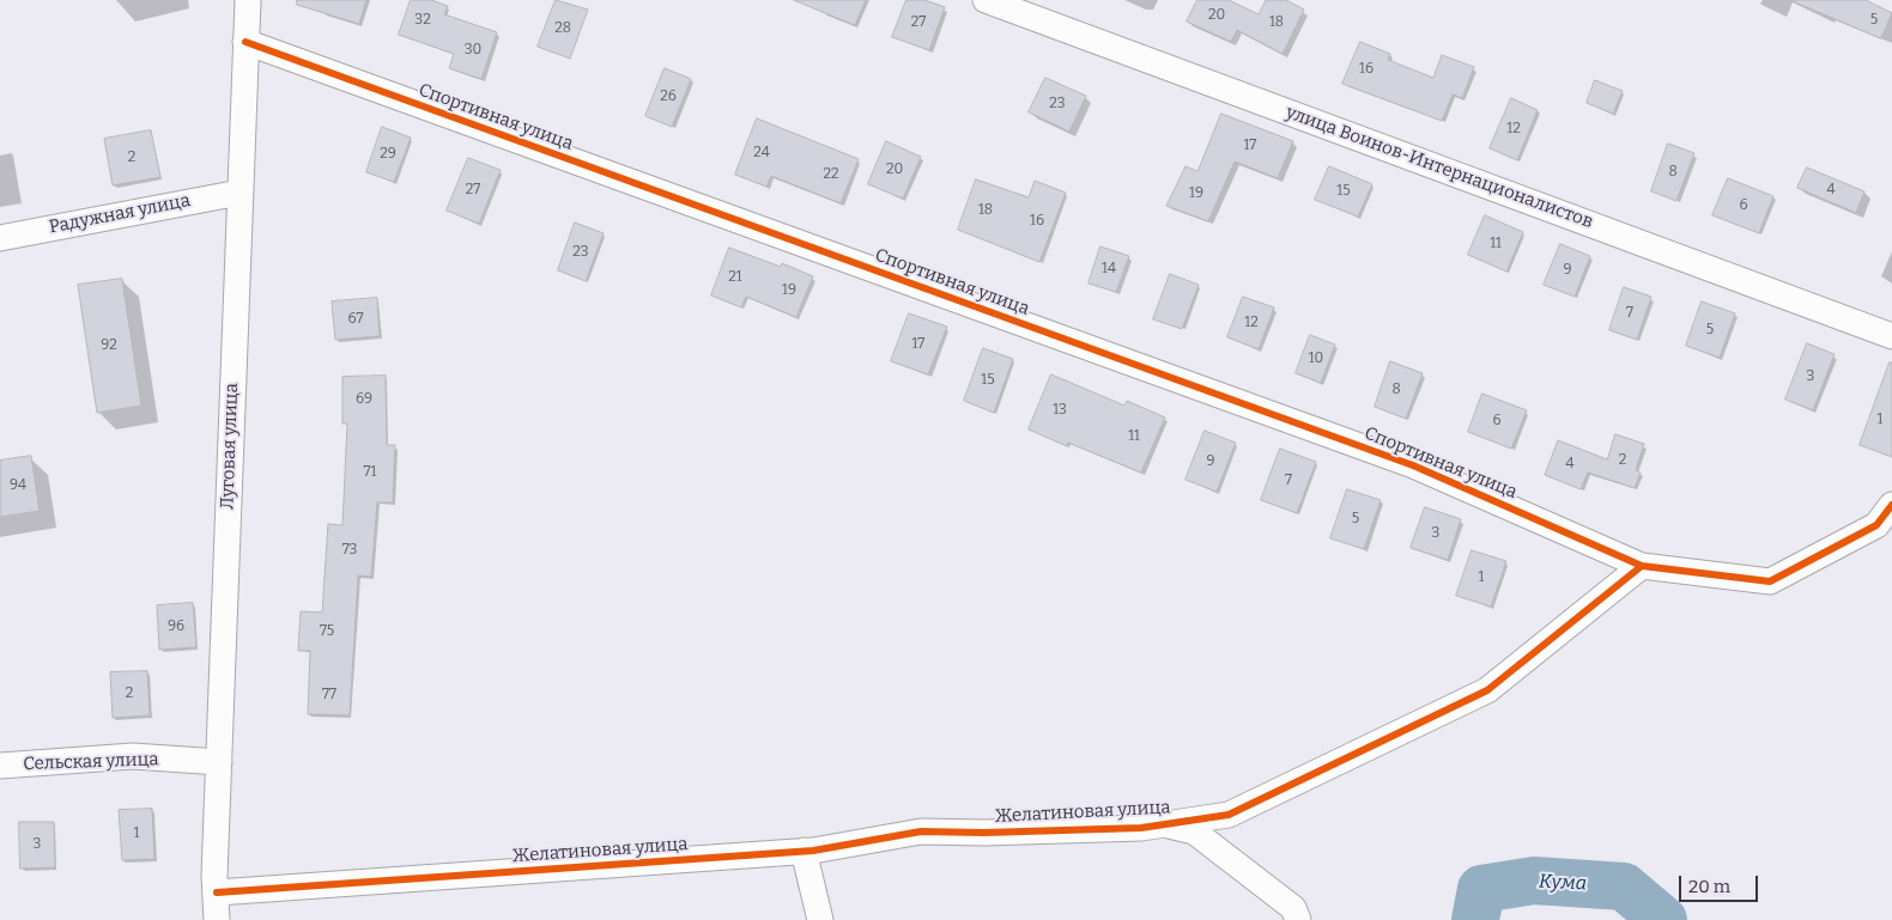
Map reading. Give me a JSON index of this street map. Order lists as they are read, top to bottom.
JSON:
{
  "streets": {
    "street": [
      "Спортивная улица",
      "улица Воинов-Интернационалистов",
      "Радужная улица",
      "Луговая улица",
      "Сельская улица",
      "Желатиновая улица"
    ]
  },
  "crossings": [
    ["Спортивная улица", "Луговая улица"],
    ["Спортивная улица", "Желатиновая улица"],
    ["Радужная улица", "Луговая улица"],
    ["Луговая улица", "Сельская улица"],
    ["Луговая улица", "Желатиновая улица"]
  ],
  "water": ["Кума"],
  "house_numbers": [
    "20",
    "32",
    "5",
    "27",
    "18",
    "28",
    "30",
    "16",
    "26",
    "23",
    "12",
    "17",
    "24",
    "29",
    "2",
    "20",
    "8",
    "22",
    "27",
    "4",
    "15",
    "19",
    "6",
    "18",
    "16",
    "11",
    "23",
    "14",
    "9",
    "21",
    "19",
    "7",
    "67",
    "12",
    "5",
    "17",
    "92",
    "10",
    "3",
    "15",
    "8",
    "69",
    "13",
    "1",
    "6",
    "11",
    "2",
    "9",
    "4",
    "71",
    "7",
    "94",
    "5",
    "3",
    "73",
    "1",
    "96",
    "75",
    "2",
    "77",
    "1",
    "3"
  ],
  "scale_bar": "20 m"
}
